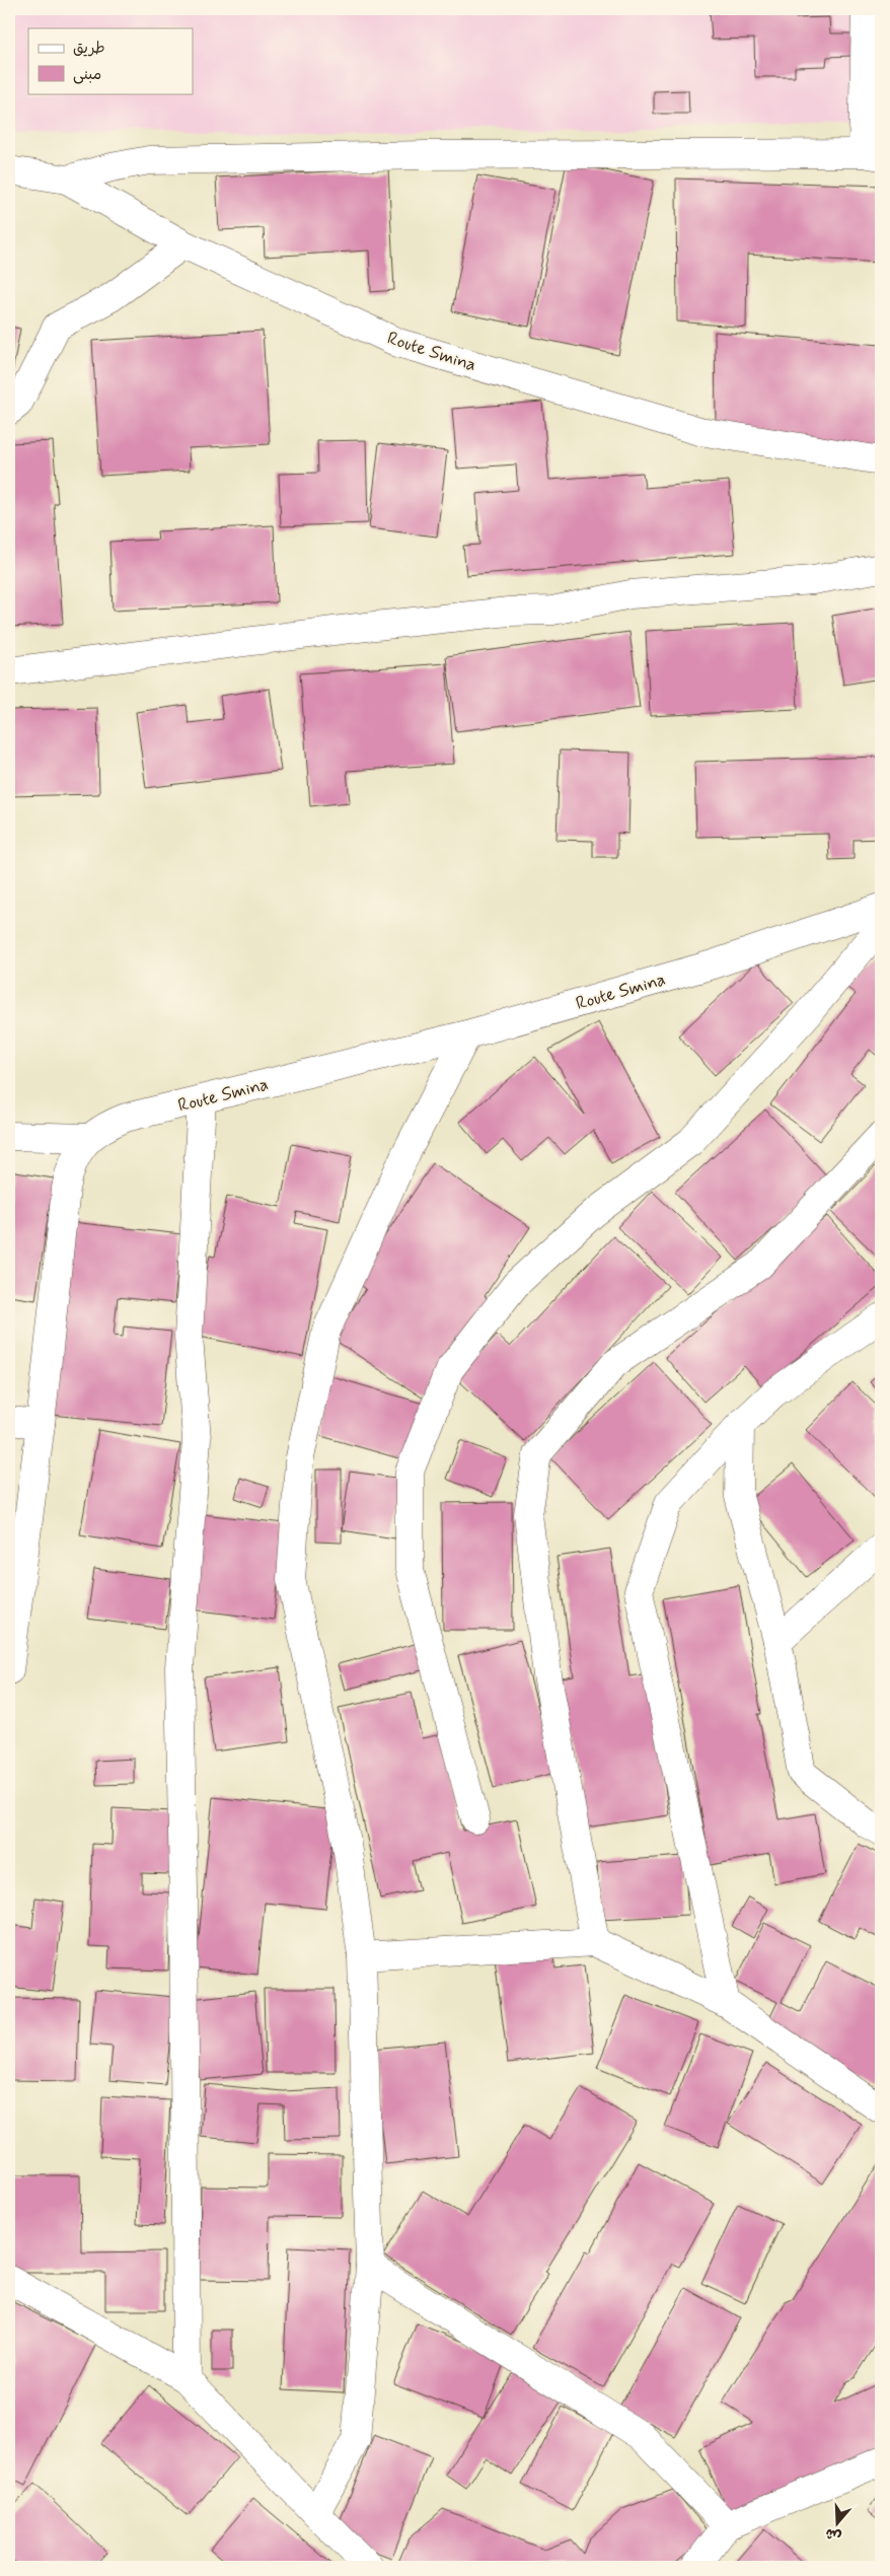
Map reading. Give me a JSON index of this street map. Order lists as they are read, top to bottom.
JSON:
{
  "streets": {
    "street": ["Route Smina"]
  },
  "legend": ["طريق", "مبنى"],
  "north": "bottom"
}
